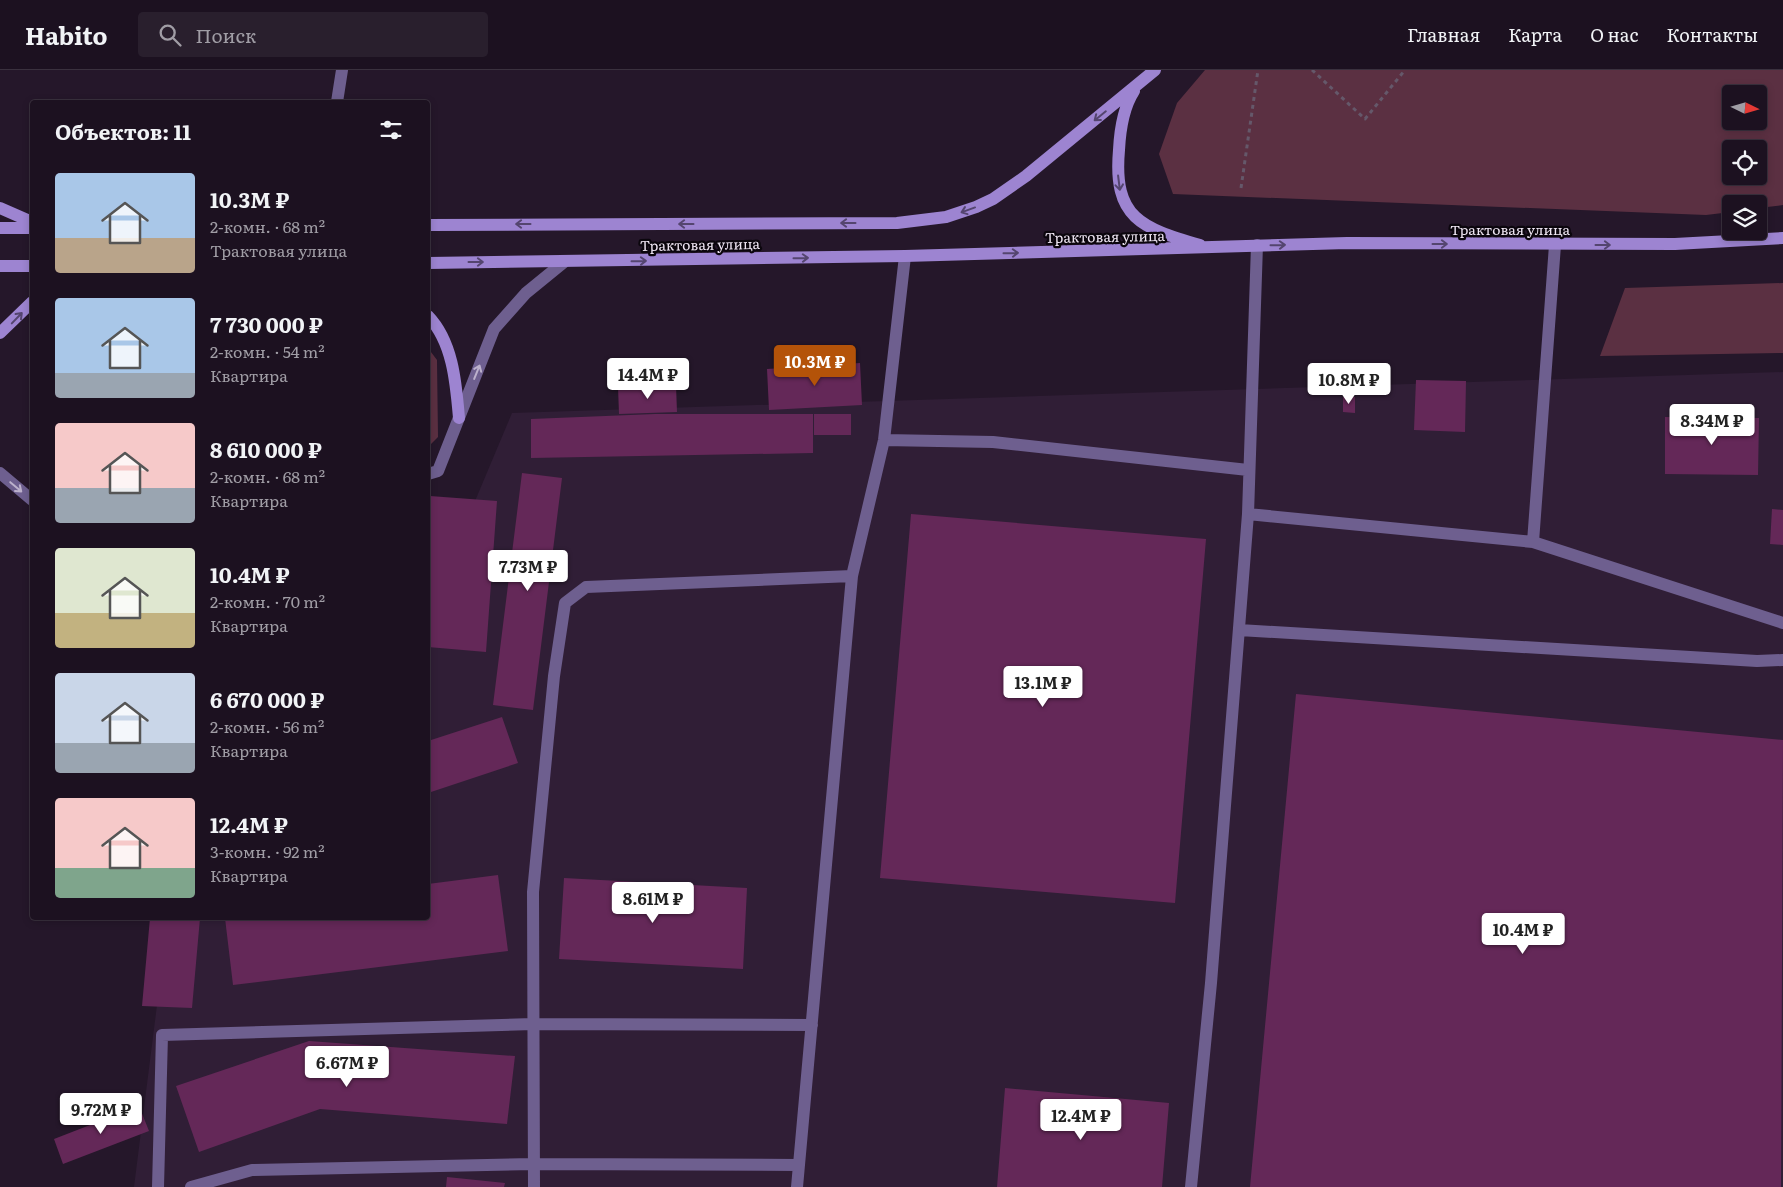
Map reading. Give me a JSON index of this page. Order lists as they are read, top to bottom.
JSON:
{
  "streets": {
    "main road": ["Трактовая улица"]
  },
  "north": "right",
  "page": {
    "header": "Habito",
    "search": "Поиск",
    "nav": [
      "Главная",
      "Карта",
      "О нас",
      "Контакты"
    ],
    "heading": "Объектов: 11",
    "list": [
      {
        "name": "10.3M ₽",
        "note": "2-комн. · 68 m² · Трактовая улица"
      },
      {
        "name": "7 730 000 ₽",
        "note": "2-комн. · 54 m² · Квартира"
      },
      {
        "name": "8 610 000 ₽",
        "note": "2-комн. · 68 m² · Квартира"
      },
      {
        "name": "10.4M ₽",
        "note": "2-комн. · 70 m² · Квартира"
      },
      {
        "name": "6 670 000 ₽",
        "note": "2-комн. · 56 m² · Квартира"
      },
      {
        "name": "12.4M ₽",
        "note": "3-комн. · 92 m² · Квартира"
      }
    ],
    "price": [
      "10.3M ₽",
      "14.4M ₽",
      "10.8M ₽",
      "8.34M ₽",
      "7.73M ₽",
      "13.1M ₽",
      "8.61M ₽",
      "10.4M ₽",
      "6.67M ₽",
      "9.72M ₽",
      "12.4M ₽"
    ]
  }
}
